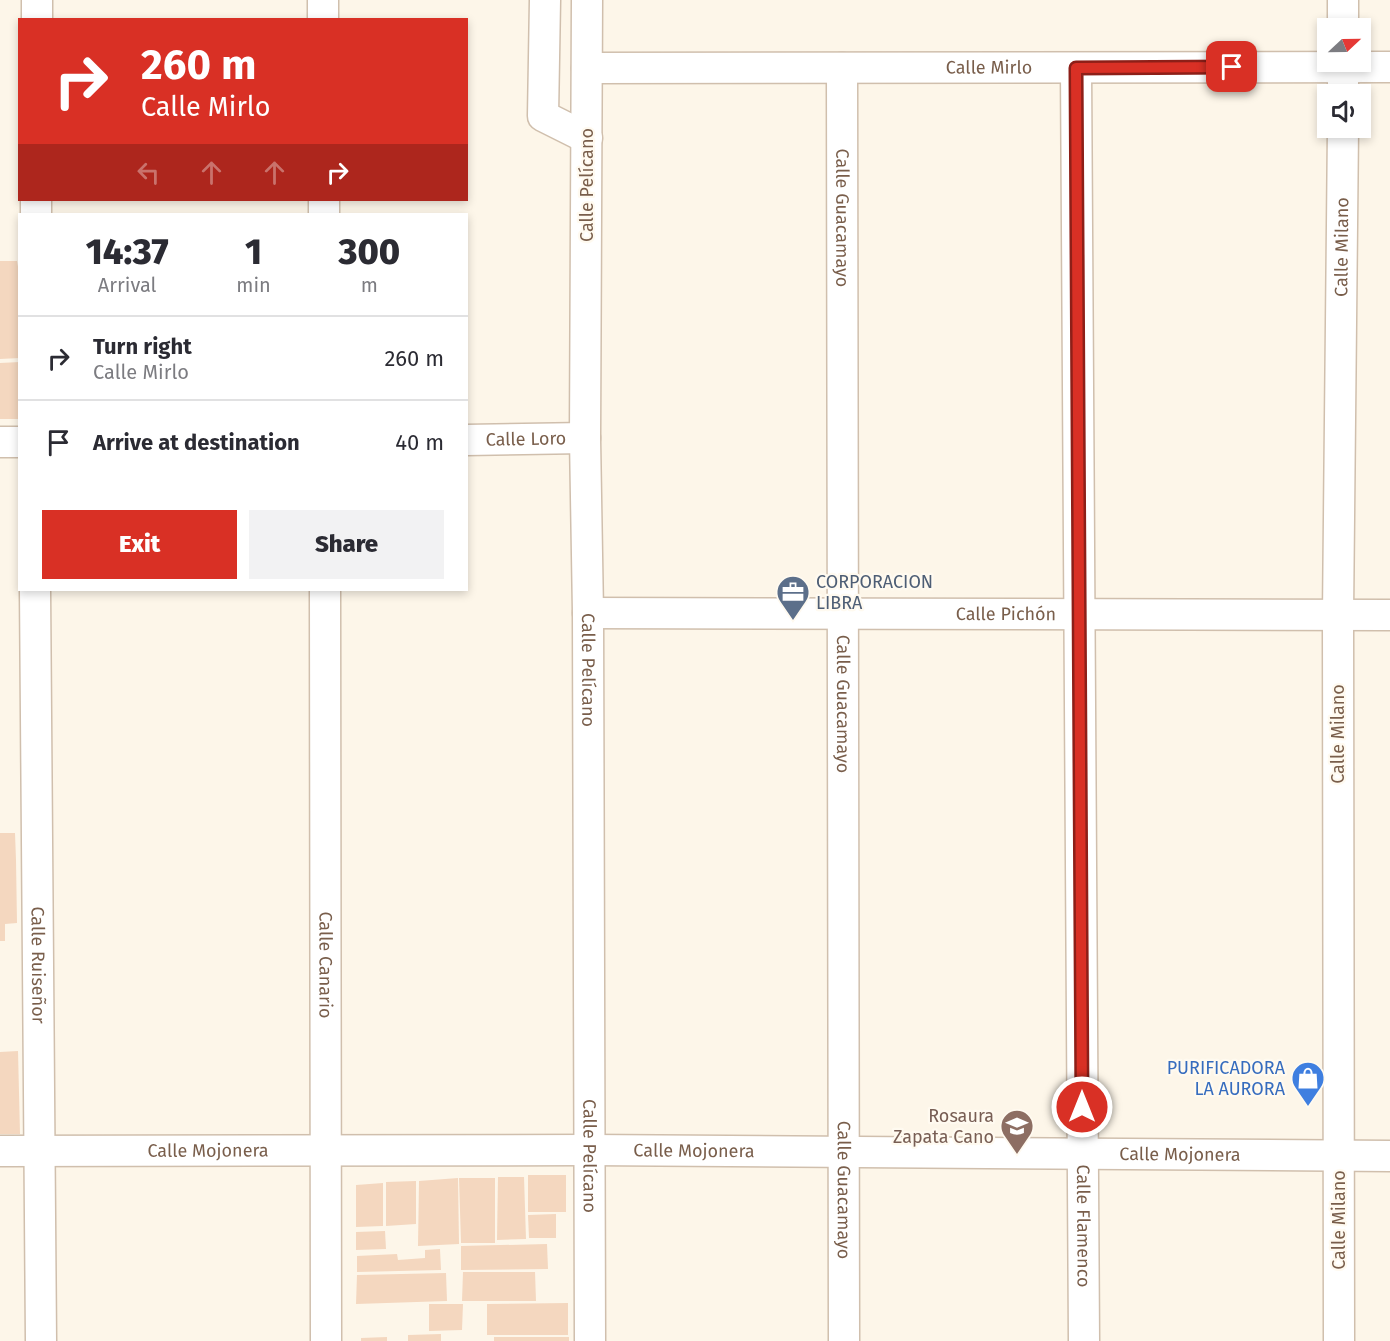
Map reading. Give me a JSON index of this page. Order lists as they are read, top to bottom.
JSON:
{
  "streets": {
    "street": [
      "Calle Mirlo",
      "Calle Pelícano",
      "Calle Guacamayo",
      "Calle Milano",
      "Calle Loro",
      "Calle Pichón",
      "Calle Ruiseñor",
      "Calle Canario",
      "Calle Mojonera",
      "Calle Flamenco"
    ]
  },
  "crossings": [
    ["Calle Mirlo", "Calle Pelícano"],
    ["Calle Mirlo", "Calle Guacamayo"],
    ["Calle Mirlo", "Calle Flamenco"],
    ["Calle Pelícano", "Calle Loro"],
    ["Calle Pelícano", "Calle Pichón"],
    ["Calle Pelícano", "Calle Mojonera"],
    ["Calle Guacamayo", "Calle Pichón"],
    ["Calle Guacamayo", "Calle Mojonera"],
    ["Calle Milano", "Calle Pichón"],
    ["Calle Milano", "Calle Mojonera"],
    ["Calle Pichón", "Calle Flamenco"],
    ["Calle Ruiseñor", "Calle Mojonera"],
    ["Calle Canario", "Calle Mojonera"],
    ["Calle Mojonera", "Calle Flamenco"]
  ],
  "places": {
    "office": ["CORPORACION LIBRA"],
    "shop": ["PURIFICADORA LA AURORA"],
    "school or university": ["Rosaura Zapata Cano"]
  },
  "north": "right",
  "page": {
    "turn": ["260 m", "Calle Mirlo"],
    "eta": [
      "14:37",
      "Arrival",
      "1",
      "min",
      "300",
      "m"
    ],
    "list": [
      {
        "name": "Turn right",
        "note": "Calle Mirlo",
        "value": "260 m"
      },
      {
        "name": "Arrive at destination",
        "value": "40 m"
      }
    ],
    "buttons": ["Exit", "Share"]
  }
}
